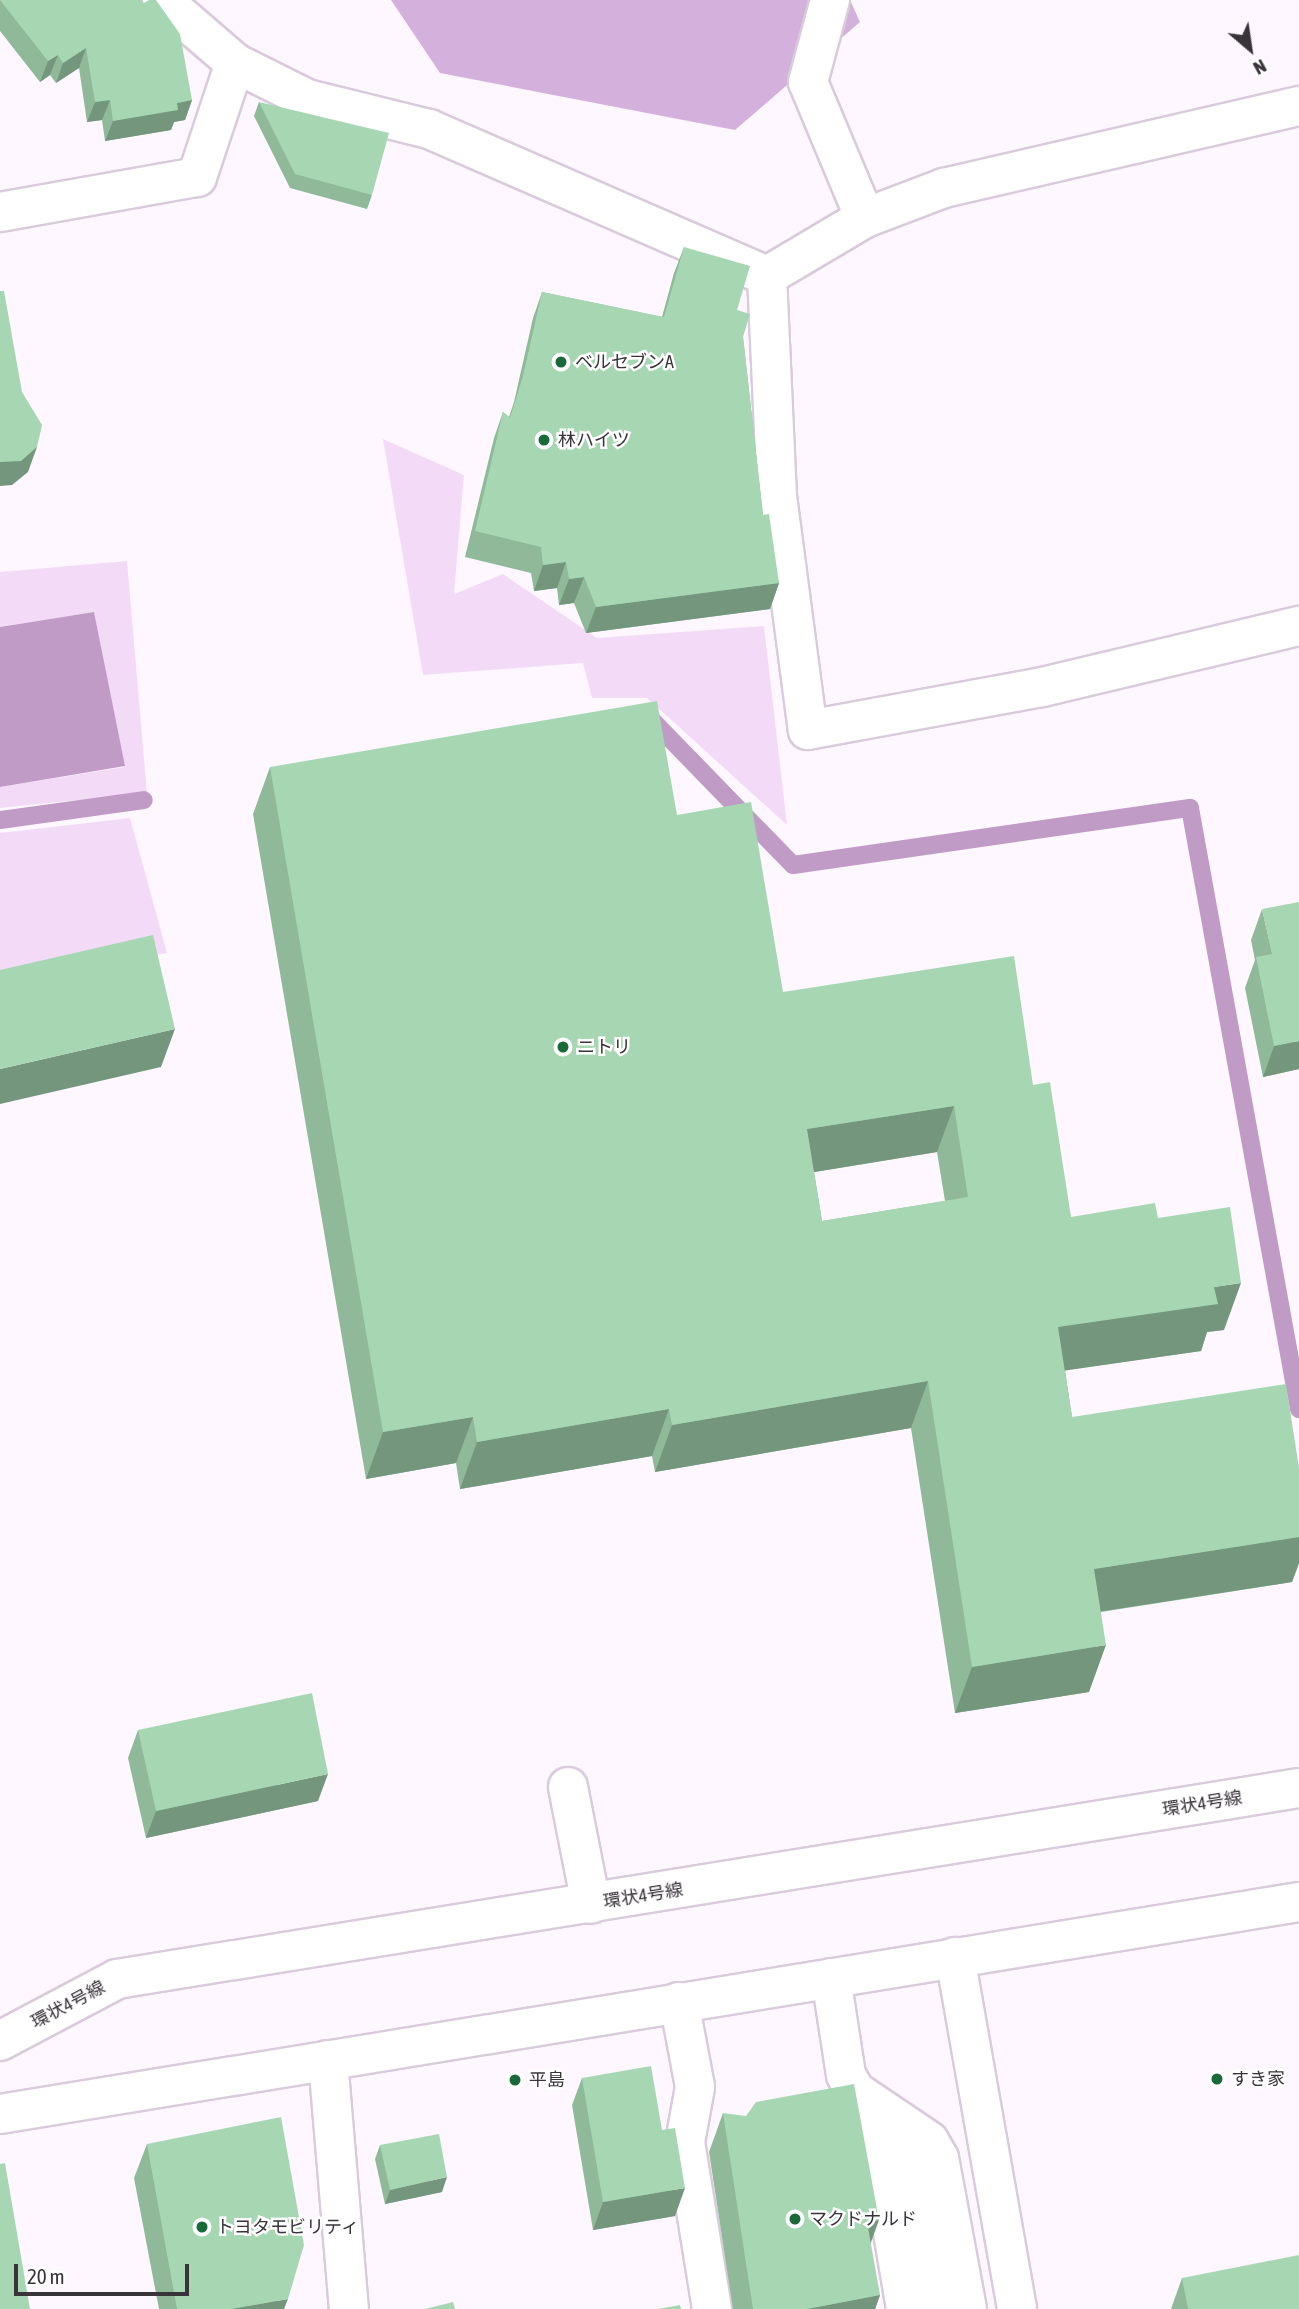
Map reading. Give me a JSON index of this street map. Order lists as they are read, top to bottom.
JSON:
{
  "streets": {
    "street": ["環状4号線"]
  },
  "places": [
    "ベルセブンA",
    "林ハイツ",
    "ニトリ",
    "すき家",
    "平島",
    "マクドナルド",
    "トヨタモビリティ"
  ],
  "scale_bar": "20 m",
  "north": "bottom right"
}
